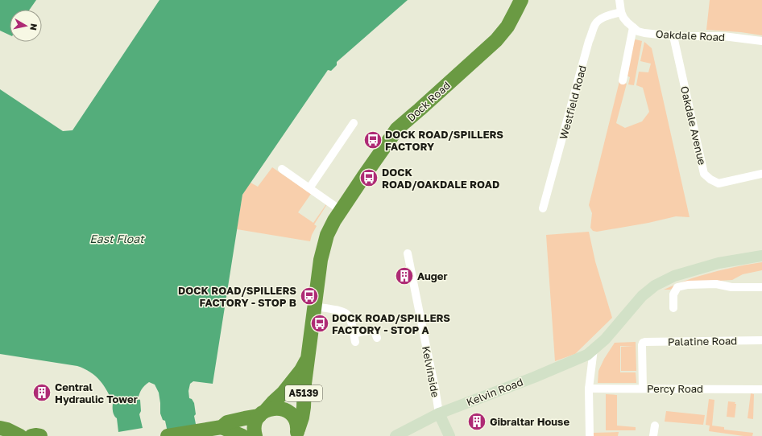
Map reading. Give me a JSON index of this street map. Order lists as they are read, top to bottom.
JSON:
{
  "streets": {
    "highway": ["Dock Road", "A5139"],
    "main road": ["Kelvin Road"],
    "street": [
      "Oakdale Road",
      "Westfield Road",
      "Oakdale Avenue",
      "Palatine Road",
      "Kelvinside",
      "Percy Road"
    ]
  },
  "crossings": [
    ["Oakdale Road", "Westfield Road"],
    ["Oakdale Road", "Oakdale Avenue"],
    ["Palatine Road", "Percy Road"],
    ["Kelvinside", "Kelvin Road"]
  ],
  "water": ["East Float"],
  "places": {
    "bus stop": [
      "DOCK ROAD/SPILLERS FACTORY",
      "DOCK ROAD/OAKDALE ROAD",
      "DOCK ROAD/SPILLERS FACTORY - STOP B",
      "DOCK ROAD/SPILLERS FACTORY - STOP A"
    ],
    "building": ["Auger", "Central Hydraulic Tower", "Gibraltar House"]
  },
  "north": "right"
}
